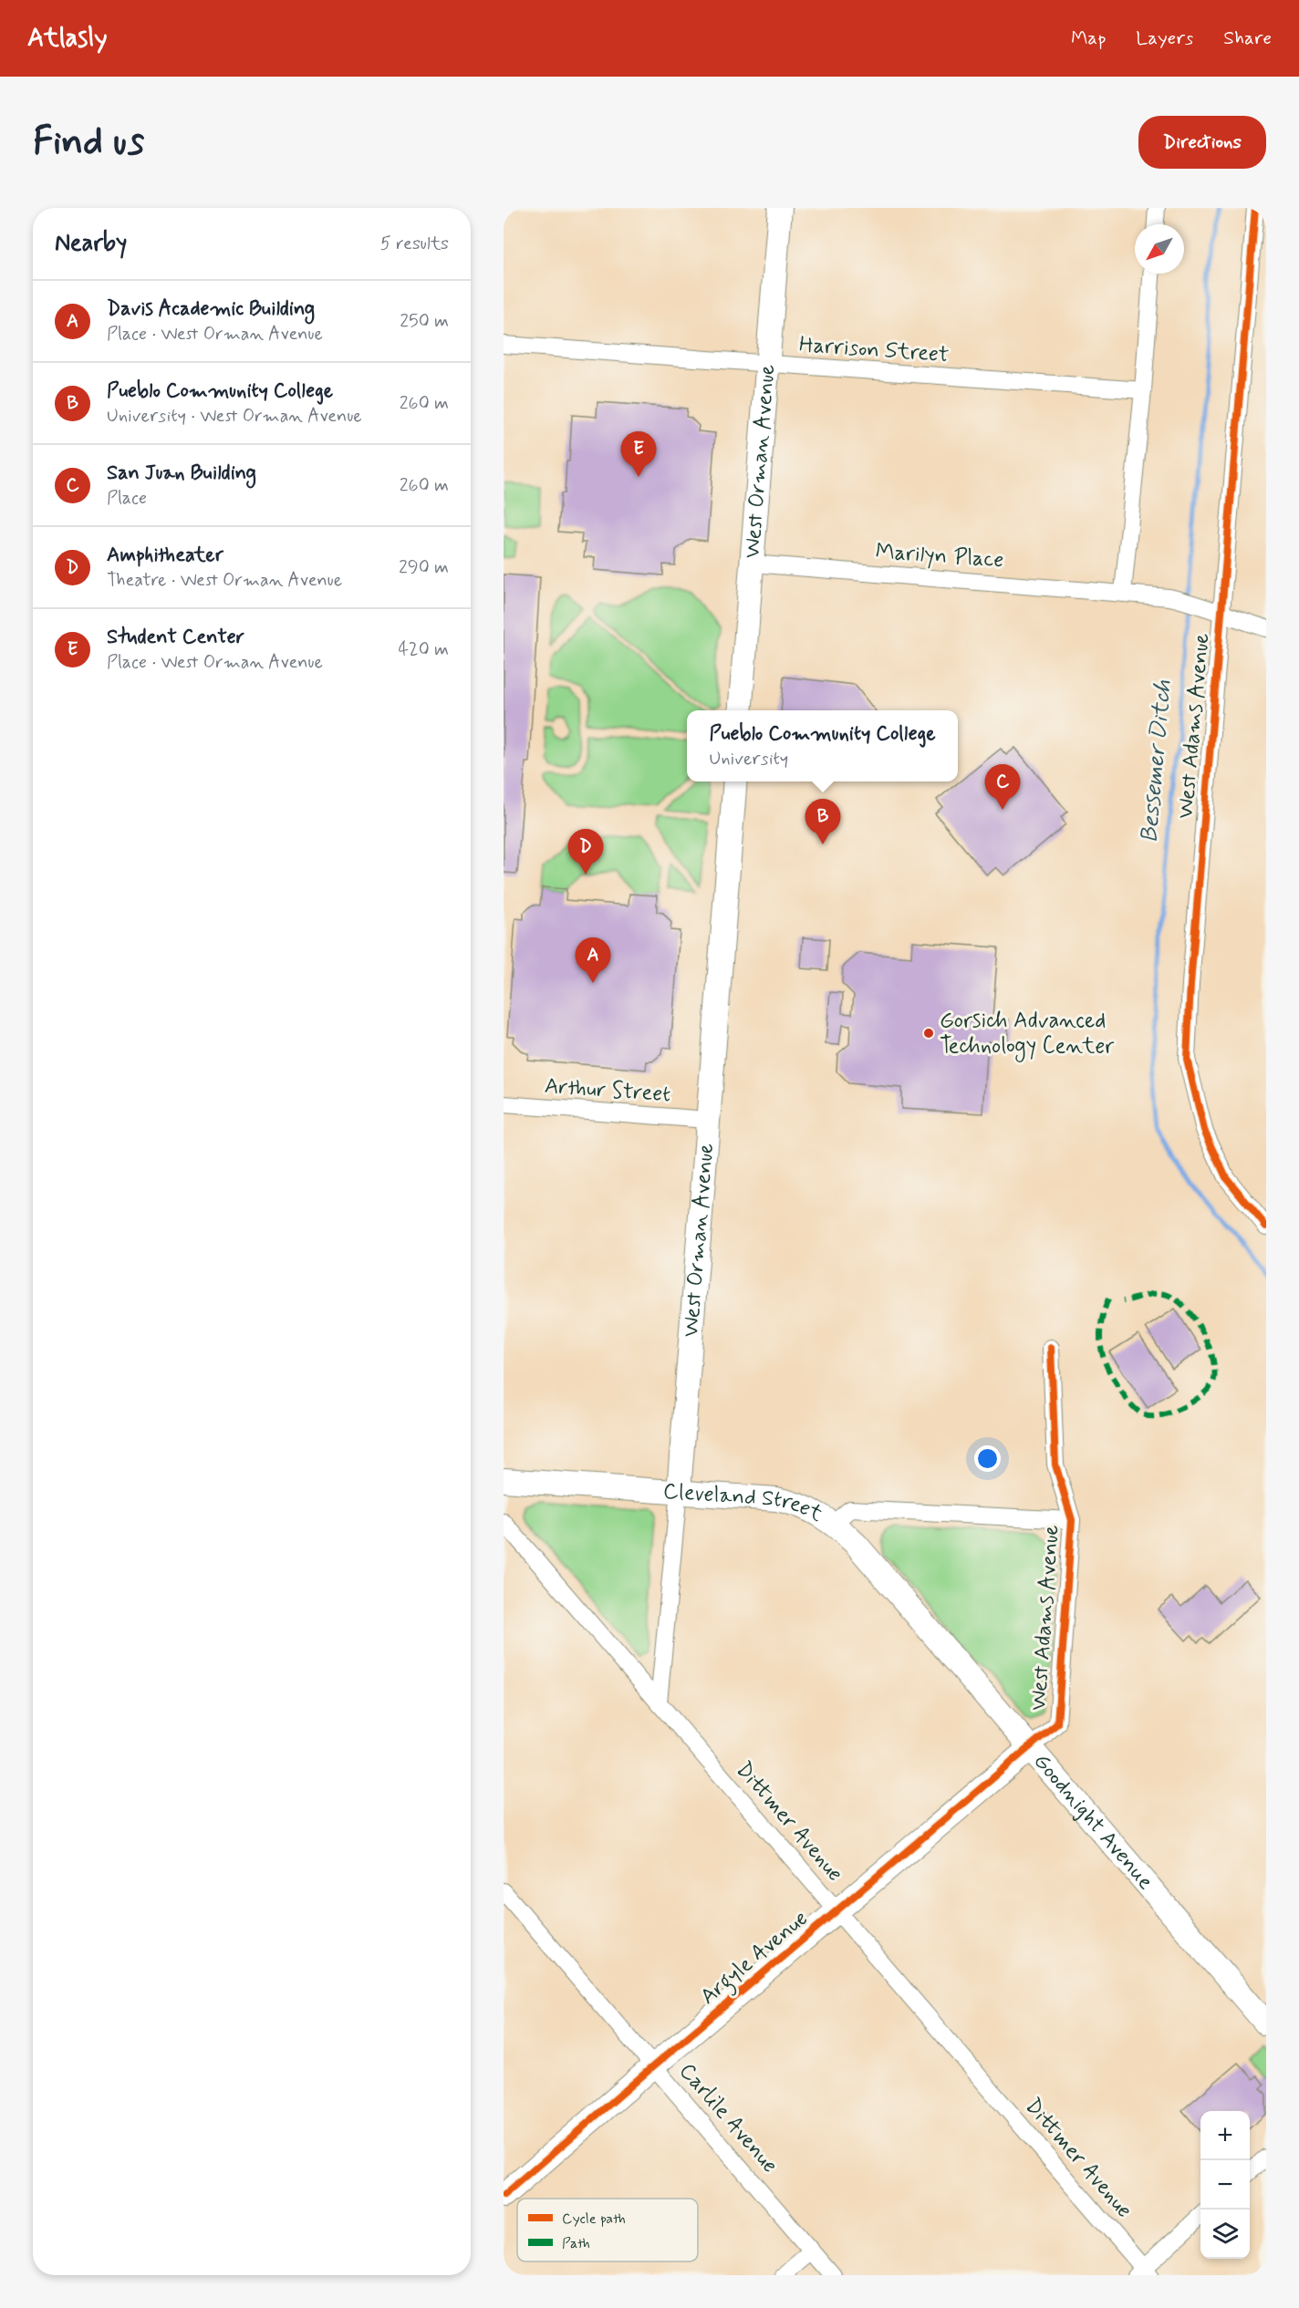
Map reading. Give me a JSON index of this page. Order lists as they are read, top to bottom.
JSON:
{
  "streets": {
    "street": [
      "Harrison Street",
      "West Orman Avenue",
      "Marilyn Place",
      "West Adams Avenue",
      "Arthur Street",
      "Cleveland Street",
      "Dittmer Avenue",
      "Goodnight Avenue",
      "Argyle Avenue",
      "Carlile Avenue"
    ]
  },
  "crossings": [
    ["Harrison Street", "West Orman Avenue"],
    ["West Orman Avenue", "Marilyn Place"],
    ["West Orman Avenue", "Arthur Street"],
    ["West Orman Avenue", "Cleveland Street"],
    ["West Orman Avenue", "Dittmer Avenue"],
    ["Marilyn Place", "West Adams Avenue"],
    ["West Adams Avenue", "Cleveland Street"],
    ["West Adams Avenue", "Goodnight Avenue"],
    ["West Adams Avenue", "Argyle Avenue"],
    ["Cleveland Street", "Goodnight Avenue"],
    ["Dittmer Avenue", "Argyle Avenue"],
    ["Goodnight Avenue", "Argyle Avenue"],
    ["Argyle Avenue", "Carlile Avenue"]
  ],
  "water": ["Bessemer Ditch"],
  "places": ["Gorsich Advanced Technology Center"],
  "legend": ["Cycle path", "Path"],
  "north": "bottom left",
  "page": {
    "header": "Atlasly",
    "nav": ["Map", "Layers", "Share"],
    "buttons": "Directions",
    "title": "Find us",
    "heading": ["Nearby", "5 results"],
    "list": [
      {
        "mark": "A",
        "name": "Davis Academic Building",
        "note": "Place · West Orman Avenue",
        "value": "250 m"
      },
      {
        "mark": "B",
        "name": "Pueblo Community College",
        "note": "University · West Orman Avenue",
        "value": "260 m"
      },
      {
        "mark": "C",
        "name": "San Juan Building",
        "note": "Place",
        "value": "260 m"
      },
      {
        "mark": "D",
        "name": "Amphitheater",
        "note": "Theatre · West Orman Avenue",
        "value": "290 m"
      },
      {
        "mark": "E",
        "name": "Student Center",
        "note": "Place · West Orman Avenue",
        "value": "420 m"
      }
    ],
    "pins": [
      "E",
      "C",
      "B",
      "D",
      "A"
    ],
    "popup": ["Pueblo Community College", "University"],
    "map_buttons": ["+", "−"]
  }
}
